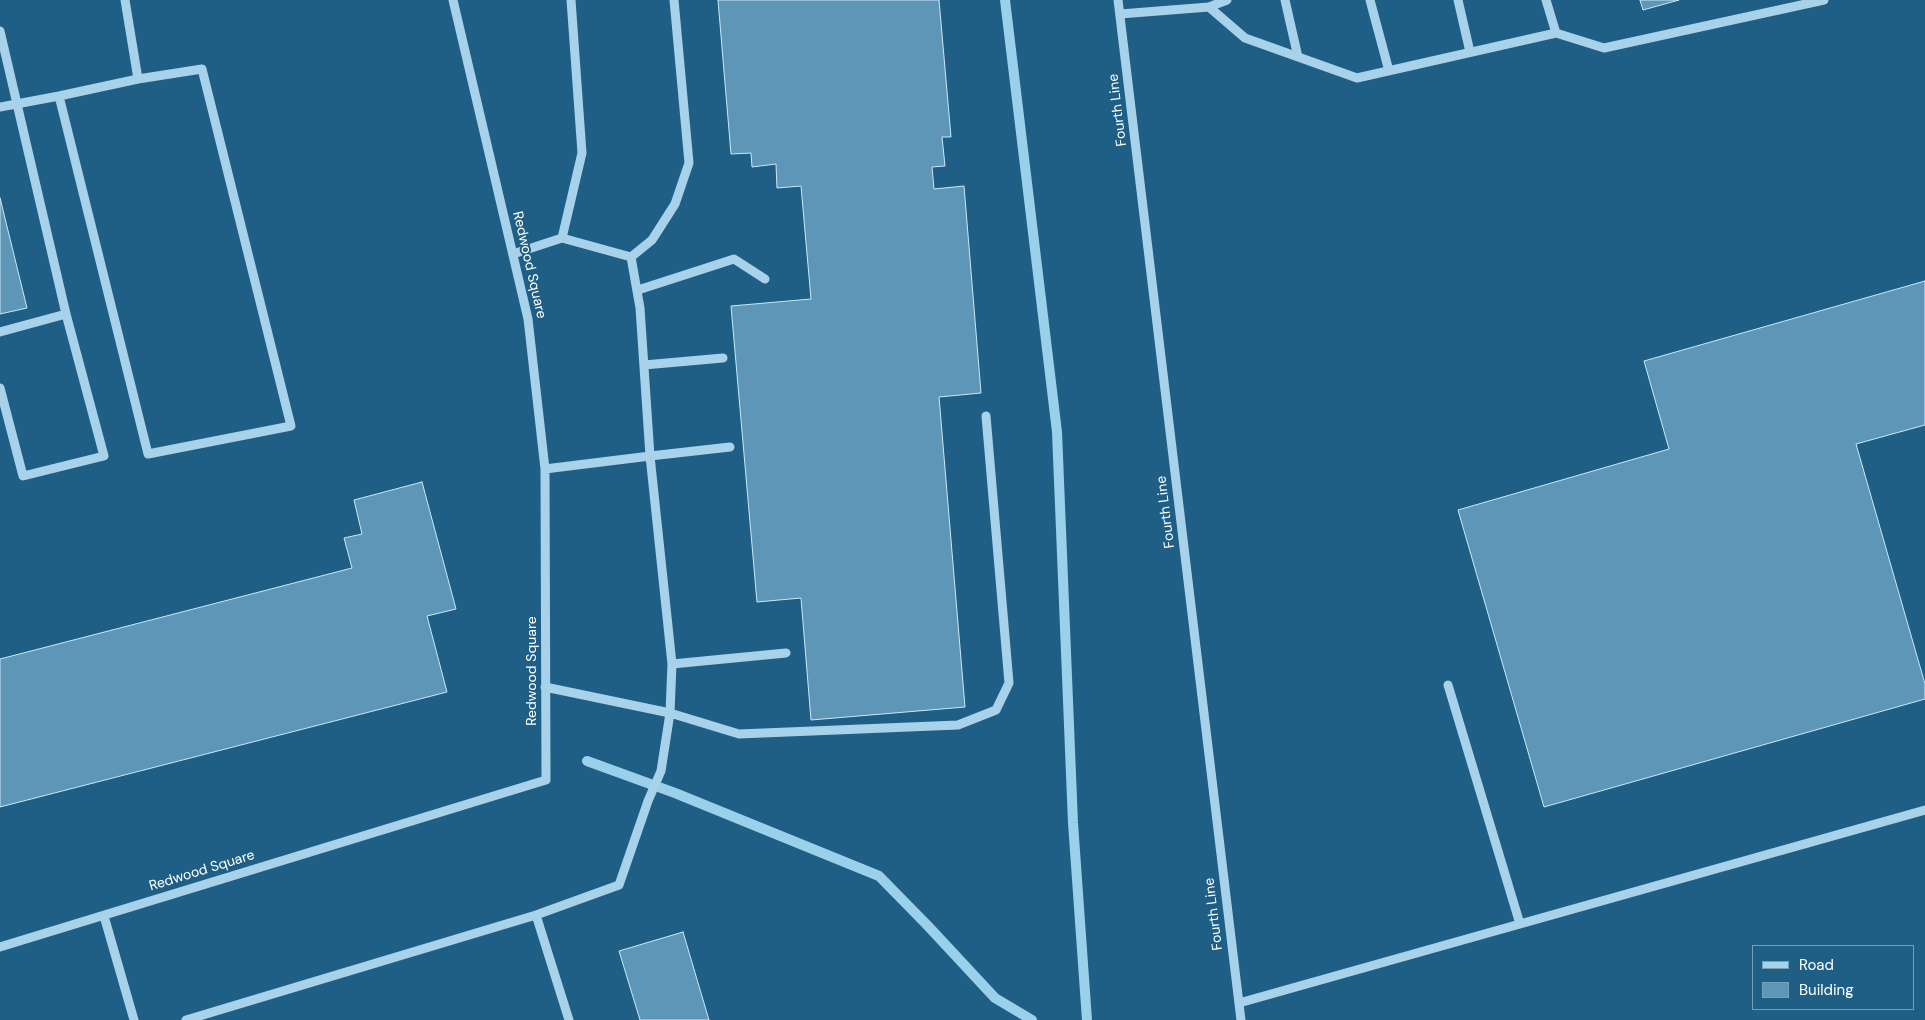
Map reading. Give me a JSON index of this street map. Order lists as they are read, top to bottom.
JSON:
{
  "streets": {
    "street": ["Fourth Line", "Redwood Square"]
  },
  "legend": ["Road", "Building"]
}
